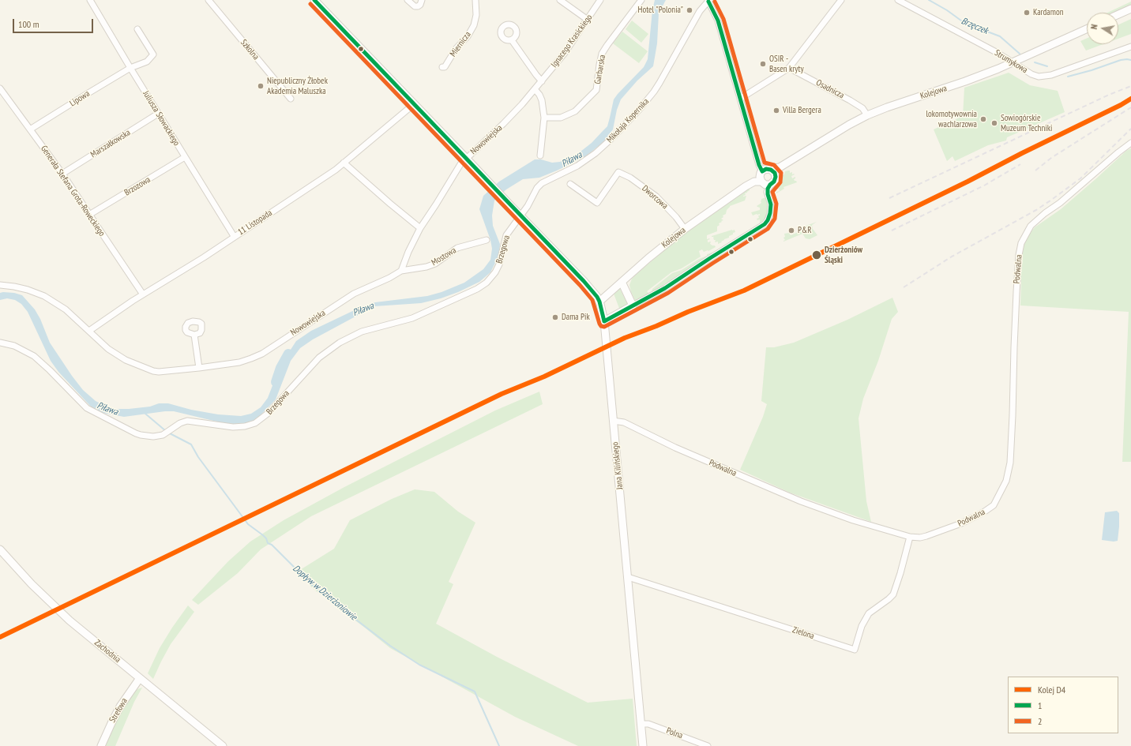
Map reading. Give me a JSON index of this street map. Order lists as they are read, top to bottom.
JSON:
{
  "streets": {
    "street": [
      "Ignacego Krasickiego",
      "Miernicza",
      "Szkolna",
      "Strumykowa",
      "Garbarska",
      "Osadnicza",
      "Kolejowa",
      "Lipowa",
      "Juliusza Słowackiego",
      "Mikołaja Kopernika",
      "Nowowiejska",
      "Marszałkowska",
      "Brzozowa",
      "Generała Stefana Grota-Roweckiego",
      "Dworcowa",
      "11 Listopada",
      "Brzegowa",
      "Mostowa",
      "Podwalna",
      "Jana Kilińskiego",
      "Zielona",
      "Zachodnia",
      "Strefowa",
      "Polna"
    ]
  },
  "crossings": [
    ["Ignacego Krasickiego", "Nowowiejska"],
    ["Strumykowa", "Kolejowa"],
    ["Osadnicza", "Kolejowa"],
    ["Kolejowa", "Dworcowa"],
    ["Kolejowa", "Jana Kilińskiego"],
    ["Lipowa", "Juliusza Słowackiego"],
    ["Lipowa", "Generała Stefana Grota-Roweckiego"],
    ["Juliusza Słowackiego", "Marszałkowska"],
    ["Juliusza Słowackiego", "Brzozowa"],
    ["Juliusza Słowackiego", "11 Listopada"],
    ["Mikołaja Kopernika", "Brzegowa"],
    ["Mikołaja Kopernika", "Jana Kilińskiego"],
    ["Nowowiejska", "11 Listopada"],
    ["Nowowiejska", "Mostowa"],
    ["Nowowiejska", "Jana Kilińskiego"],
    ["Marszałkowska", "Generała Stefana Grota-Roweckiego"],
    ["Brzozowa", "Generała Stefana Grota-Roweckiego"],
    ["Generała Stefana Grota-Roweckiego", "11 Listopada"],
    ["11 Listopada", "Jana Kilińskiego"],
    ["Brzegowa", "Jana Kilińskiego"],
    ["Podwalna", "Jana Kilińskiego"],
    ["Podwalna", "Zielona"],
    ["Jana Kilińskiego", "Zielona"],
    ["Jana Kilińskiego", "Polna"],
    ["Zachodnia", "Strefowa"]
  ],
  "water": ["Brzęczek", "Piława", "Dopływ w Dzierżoniowie"],
  "places": [
    "Hotel \"Polonia\"",
    "Kardamon",
    "OSIR - Basen kryty",
    "Niepubliczny Żłobek Akademia Maluszka",
    "Villa Bergera",
    "lokomotywownia wachlarzowa",
    "Sowiogórskie Muzeum Techniki",
    "P&R",
    "Dzierżoniów Śląski",
    "Dama Pik"
  ],
  "lines": ["transit line 1", "transit line 2", "rail line D4"],
  "legend": ["Kolej D4", "1", "2"],
  "scale_bar": "100 m",
  "north": "left"
}
